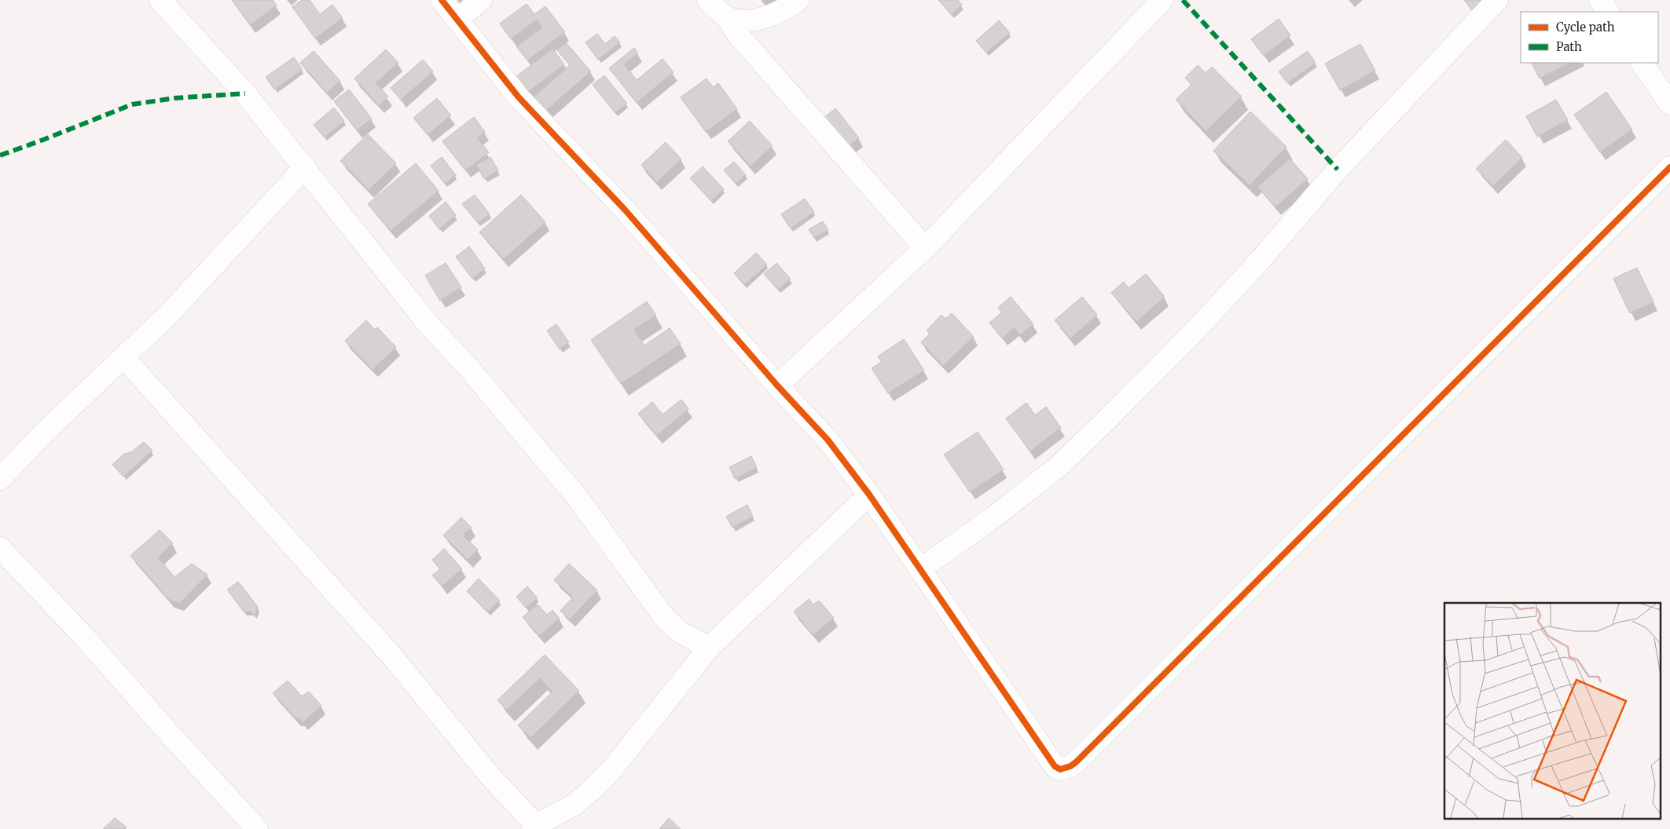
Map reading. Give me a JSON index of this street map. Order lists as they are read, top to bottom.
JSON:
{
  "legend": ["Cycle path", "Path"]
}
